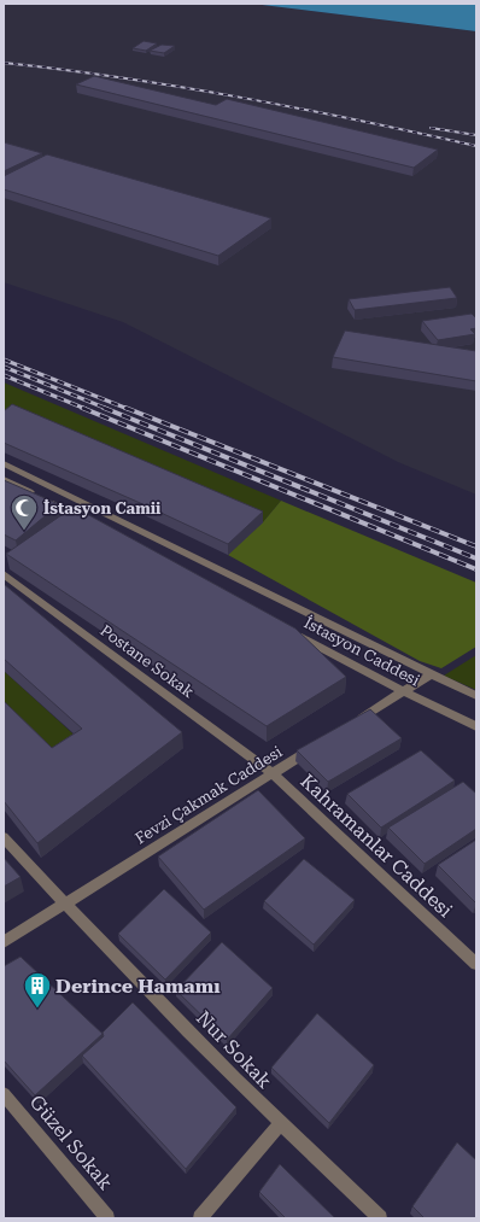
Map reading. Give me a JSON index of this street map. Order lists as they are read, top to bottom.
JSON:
{
  "streets": {
    "street": [
      "İstasyon Caddesi",
      "Postane Sokak",
      "Fevzi Çakmak Caddesi",
      "Kahramanlar Caddesi",
      "Nur Sokak",
      "Güzel Sokak"
    ]
  },
  "crossings": [
    ["Postane Sokak", "Fevzi Çakmak Caddesi"],
    ["Postane Sokak", "Kahramanlar Caddesi"],
    ["Fevzi Çakmak Caddesi", "Kahramanlar Caddesi"],
    ["Fevzi Çakmak Caddesi", "Nur Sokak"]
  ],
  "places": {
    "mosque": ["İstasyon Camii"],
    "building": ["Derince Hamamı"]
  }
}
